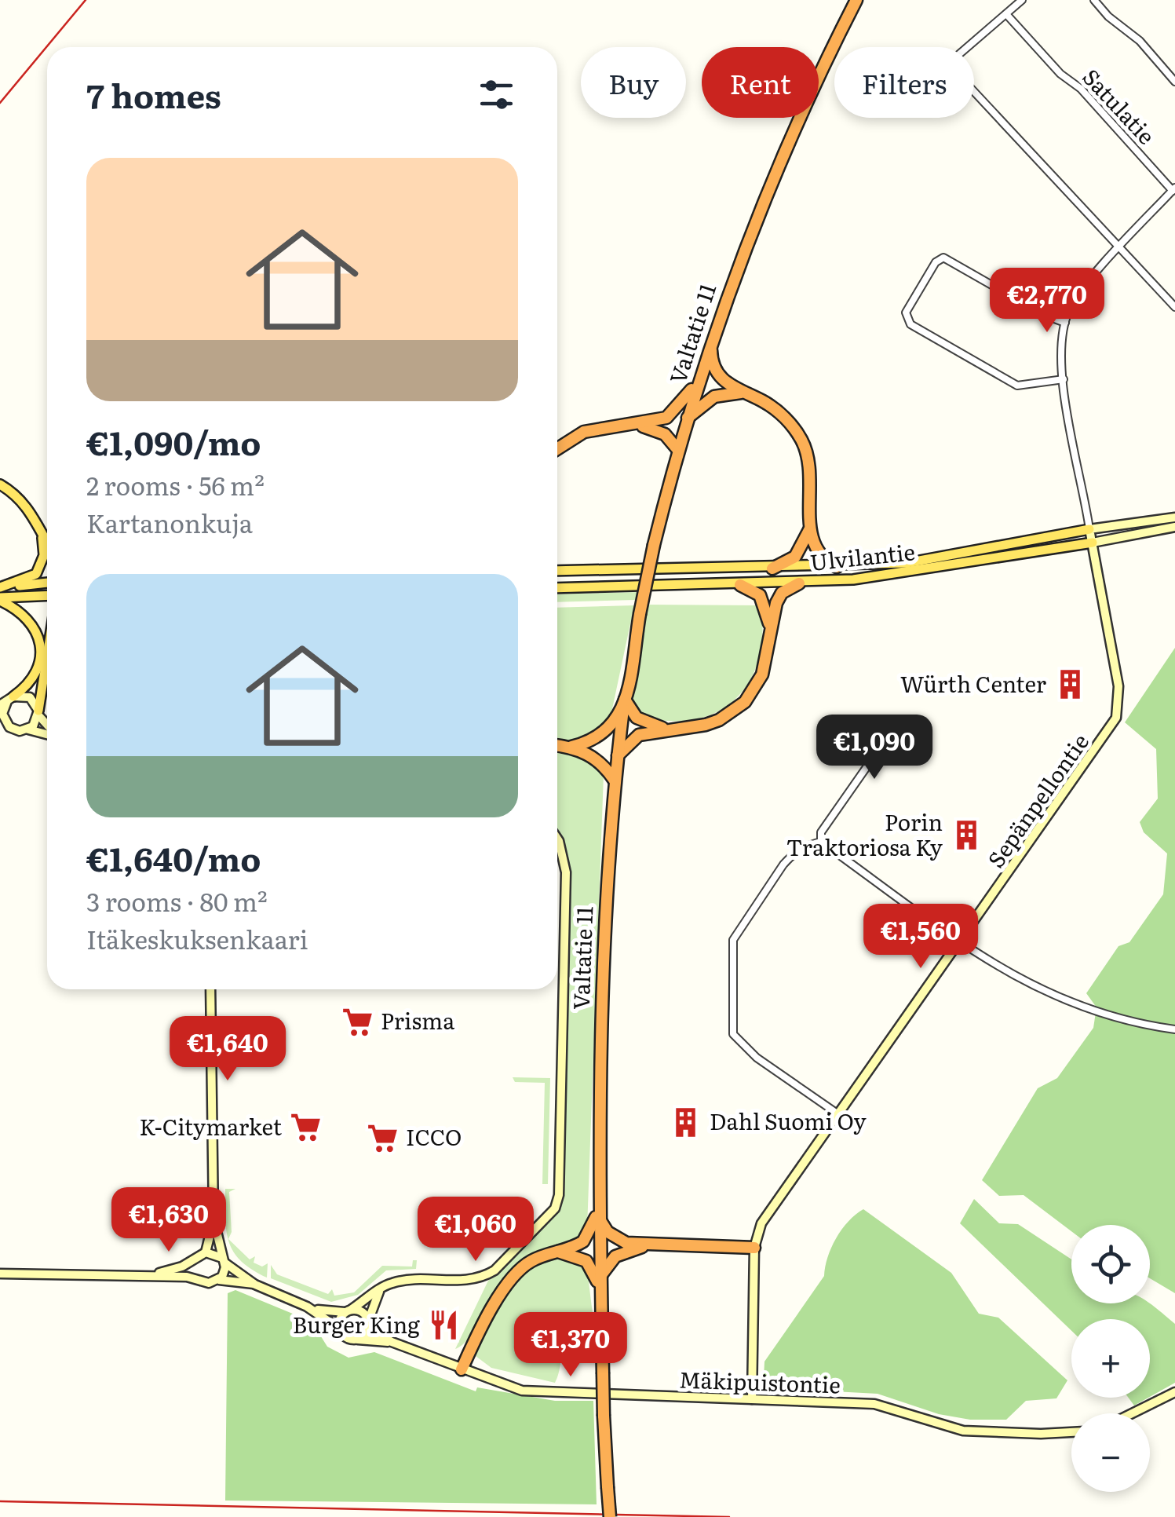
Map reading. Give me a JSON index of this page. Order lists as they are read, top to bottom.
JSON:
{
  "streets": {
    "highway": ["Valtatie 11"],
    "main road": ["Ulvilantie"],
    "street": ["Satulatie", "Sepänpellontie", "Mäkipuistontie"]
  },
  "crossings": [
    ["Ulvilantie", "Sepänpellontie"],
    ["Sepänpellontie", "Mäkipuistontie"]
  ],
  "places": {
    "building": ["Würth Center", "Porin Traktoriosa Ky", "Dahl Suomi Oy"],
    "supermarket": ["Prisma", "K-Citymarket", "ICCO"],
    "restaurant": ["Burger King"]
  },
  "page": {
    "chip": ["Buy", "Rent", "Filters"],
    "heading": "7 homes",
    "list": [
      {
        "name": "€1,090/mo",
        "note": "2 rooms · 56 m² · Kartanonkuja"
      },
      {
        "name": "€1,640/mo",
        "note": "3 rooms · 80 m² · Itäkeskuksenkaari"
      }
    ],
    "price": [
      "€2,770",
      "€1,090",
      "€1,560",
      "€1,640",
      "€1,630",
      "€1,060",
      "€1,370"
    ],
    "map_buttons": ["+", "−"]
  }
}
